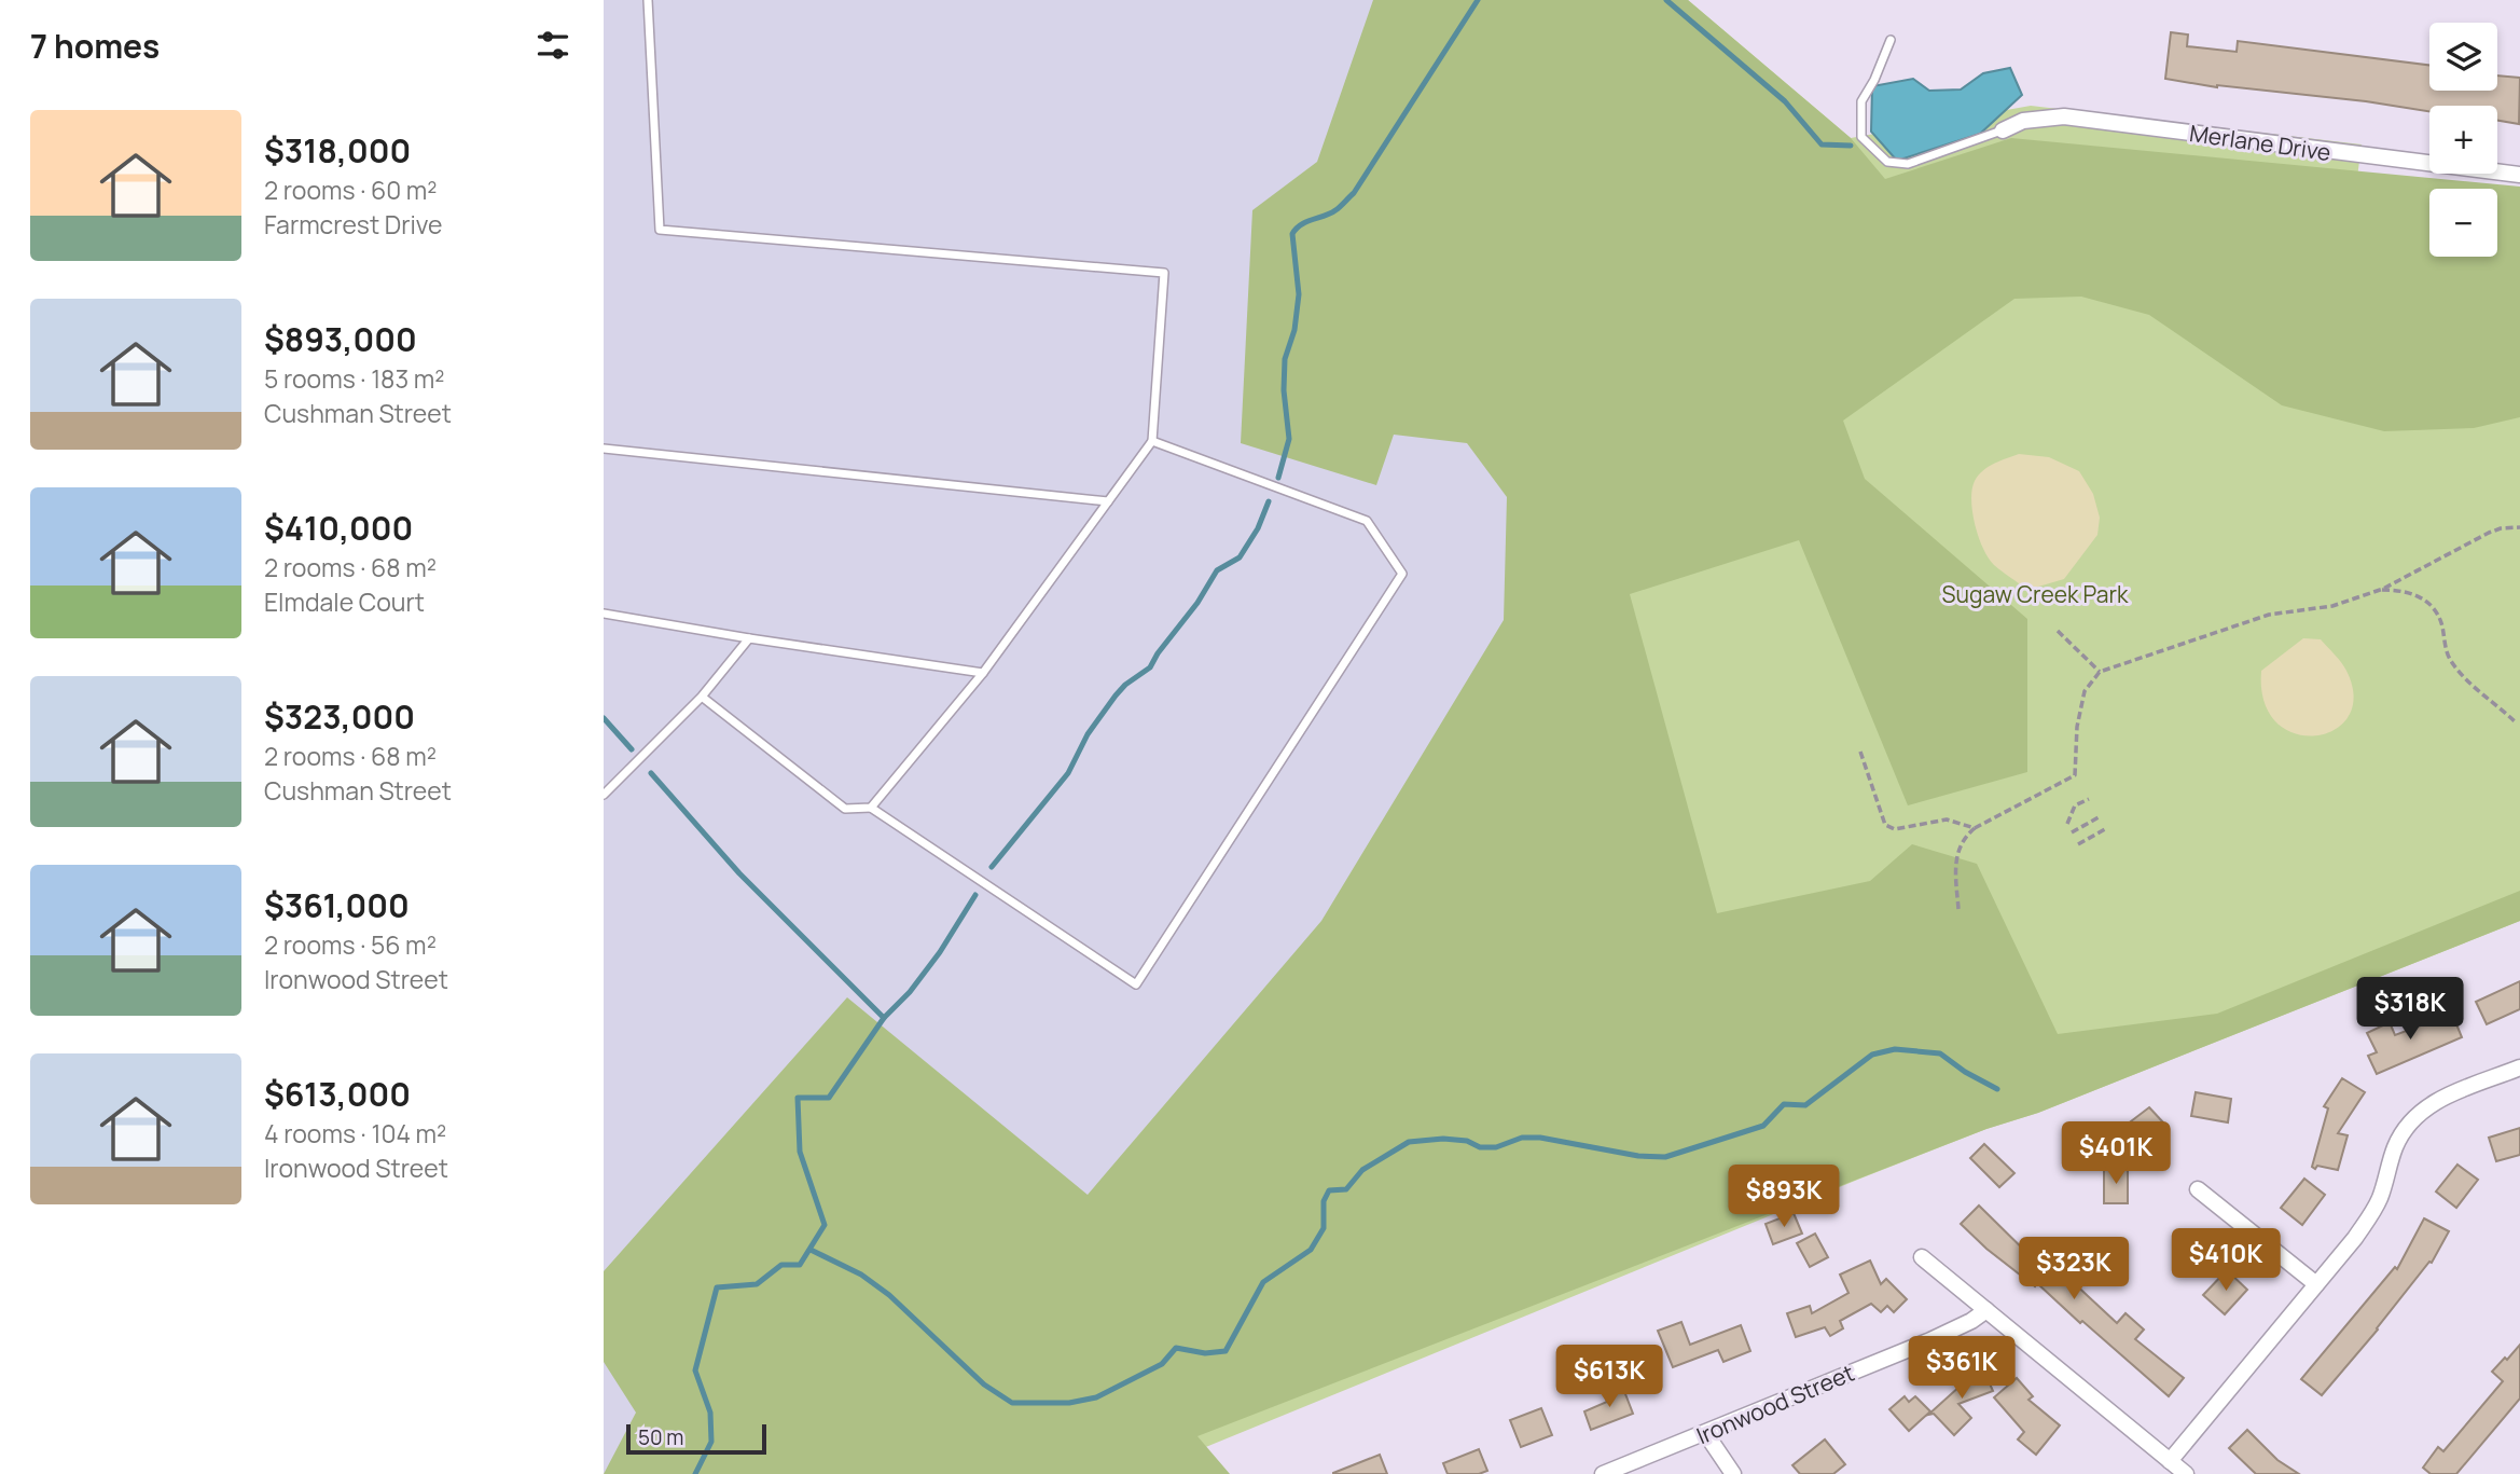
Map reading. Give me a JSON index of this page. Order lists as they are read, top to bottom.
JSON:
{
  "streets": {
    "street": ["Merlane Drive", "Ironwood Street"]
  },
  "parks": ["Sugaw Creek Park"],
  "scale_bar": "50 m",
  "page": {
    "heading": "7 homes",
    "map_buttons": ["+", "−"],
    "list": [
      {
        "name": "$318,000",
        "note": "2 rooms · 60 m² · Farmcrest Drive"
      },
      {
        "name": "$893,000",
        "note": "5 rooms · 183 m² · Cushman Street"
      },
      {
        "name": "$410,000",
        "note": "2 rooms · 68 m² · Elmdale Court"
      },
      {
        "name": "$323,000",
        "note": "2 rooms · 68 m² · Cushman Street"
      },
      {
        "name": "$361,000",
        "note": "2 rooms · 56 m² · Ironwood Street"
      },
      {
        "name": "$613,000",
        "note": "4 rooms · 104 m² · Ironwood Street"
      }
    ],
    "price": [
      "$318K",
      "$401K",
      "$893K",
      "$410K",
      "$323K",
      "$361K",
      "$613K"
    ],
    "scale": "50 m"
  }
}
